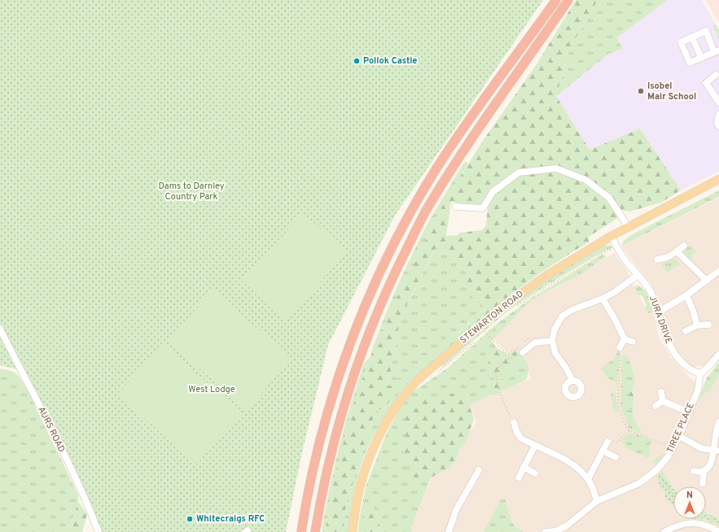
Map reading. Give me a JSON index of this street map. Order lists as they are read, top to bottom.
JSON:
{
  "streets": {
    "main road": ["STEWARTON ROAD"],
    "street": ["JURA DRIVE", "TIREE PLACE", "AURS ROAD"]
  },
  "crossings": [
    ["STEWARTON ROAD", "JURA DRIVE"],
    ["JURA DRIVE", "TIREE PLACE"]
  ],
  "parks": ["Dams to Darnley Country Park", "West Lodge"],
  "places": ["Pollok Castle", "Isobel Mair School", "Whitecraigs RFC"],
  "north": "top"
}
